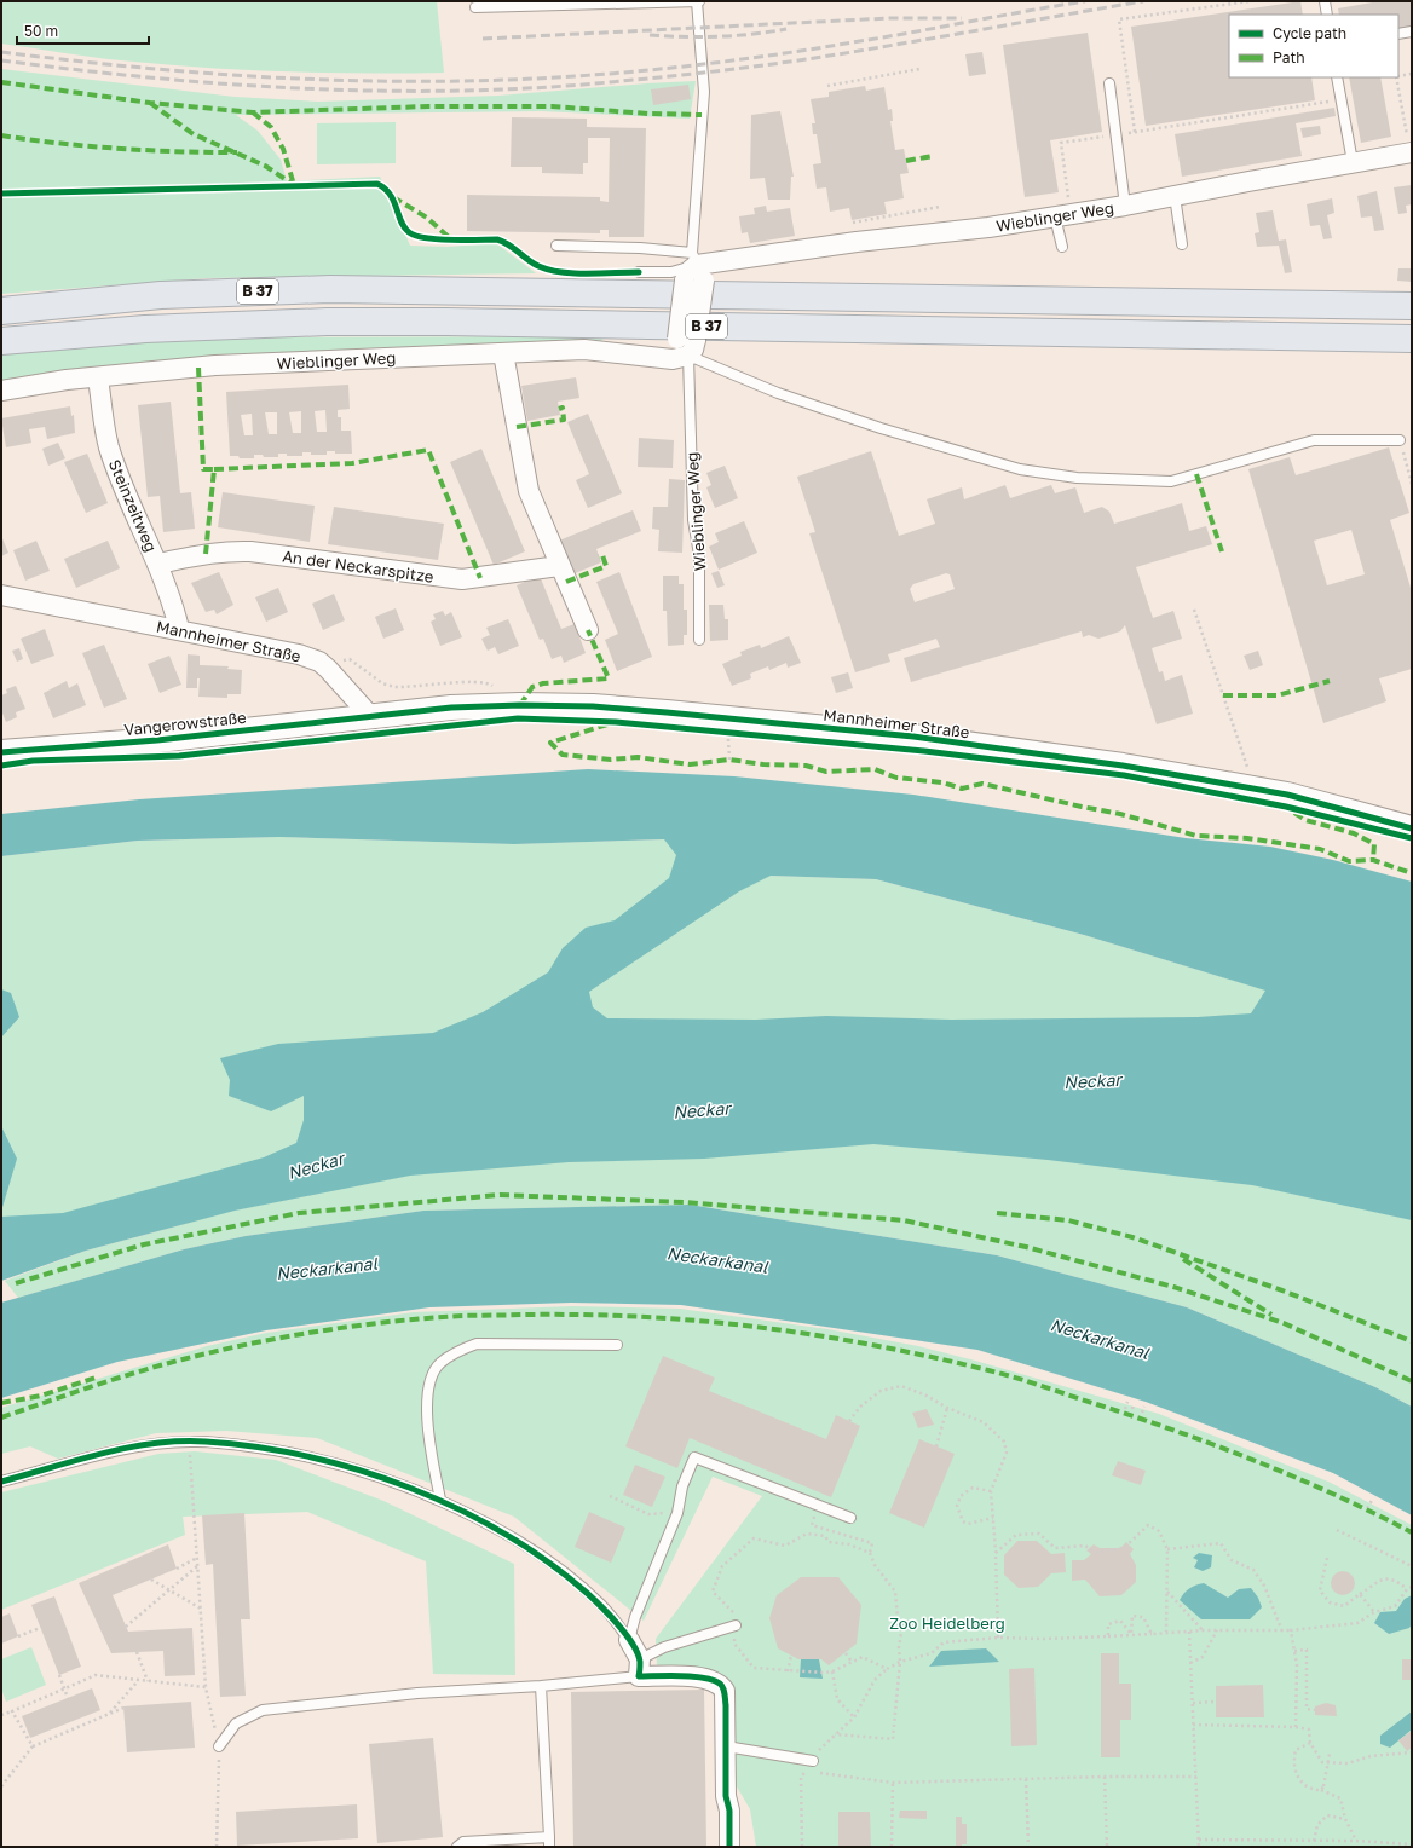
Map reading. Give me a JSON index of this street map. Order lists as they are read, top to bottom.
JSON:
{
  "streets": {
    "highway": ["B 37"],
    "street": [
      "Wieblinger Weg",
      "Steinzeitweg",
      "An der Neckarspitze",
      "Mannheimer Straße",
      "Vangerowstraße"
    ]
  },
  "crossings": [
    ["Wieblinger Weg", "Steinzeitweg"],
    ["Steinzeitweg", "An der Neckarspitze"],
    ["Steinzeitweg", "Mannheimer Straße"],
    ["Mannheimer Straße", "Vangerowstraße"]
  ],
  "water": ["Neckar", "Neckarkanal"],
  "parks": ["Zoo Heidelberg"],
  "legend": ["Cycle path", "Path"],
  "scale_bar": "50 m"
}
